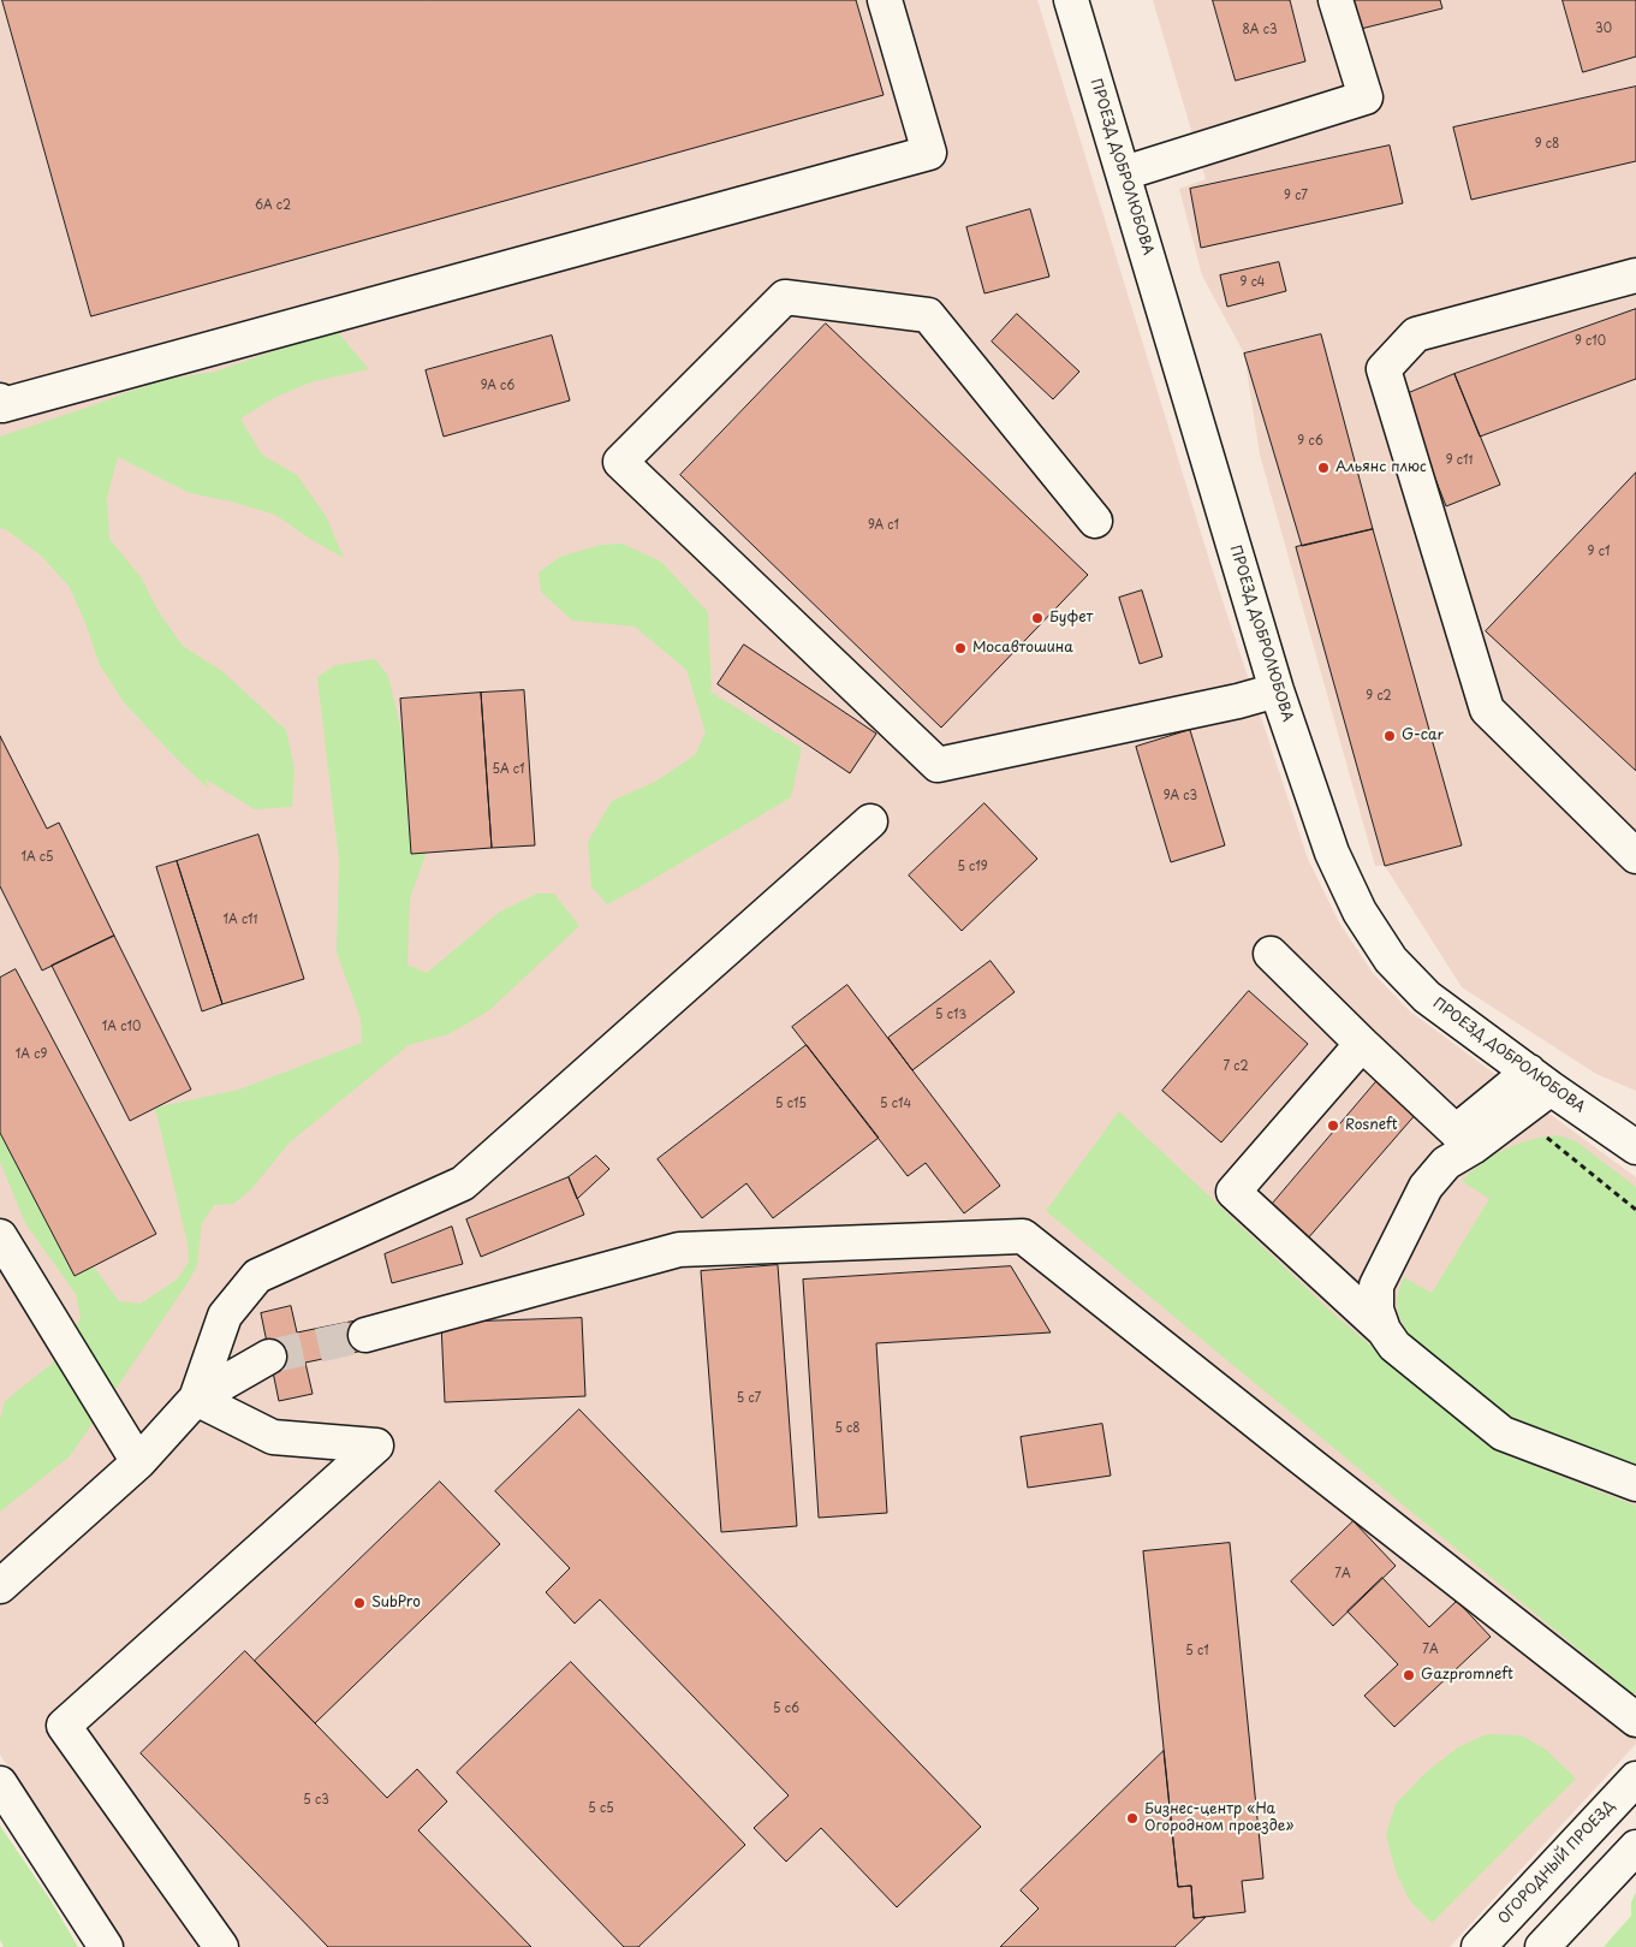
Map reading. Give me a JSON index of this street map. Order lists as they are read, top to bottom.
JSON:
{
  "streets": {
    "street": ["ПРОЕЗД ДОБРОЛЮБОВА", "ОГОРОДНЫЙ ПРОЕЗД"]
  },
  "places": [
    "Альянс плюс",
    "Буфет",
    "Мосавтошина",
    "G-car",
    "Rosneft",
    "SubPro",
    "Gazpromneft",
    "Бизнес-центр «На Огородном проезде»"
  ],
  "house_numbers": [
    "30",
    "8А с3",
    "9 с8",
    "9 с7",
    "6А с2",
    "9 с4",
    "9 с10",
    "9А с6",
    "9 c6",
    "9 с11",
    "9А с1",
    "9 с1",
    "9 с2",
    "5А с1",
    "9А с3",
    "1А с5",
    "5 с19",
    "1А с11",
    "5 с13",
    "1А с10",
    "1А с9",
    "7 c2",
    "5 с15",
    "5 с14",
    "5 с7",
    "5 с8",
    "7А",
    "7А",
    "5 с1",
    "5 с6",
    "5 с3",
    "5 c5"
  ]
}
